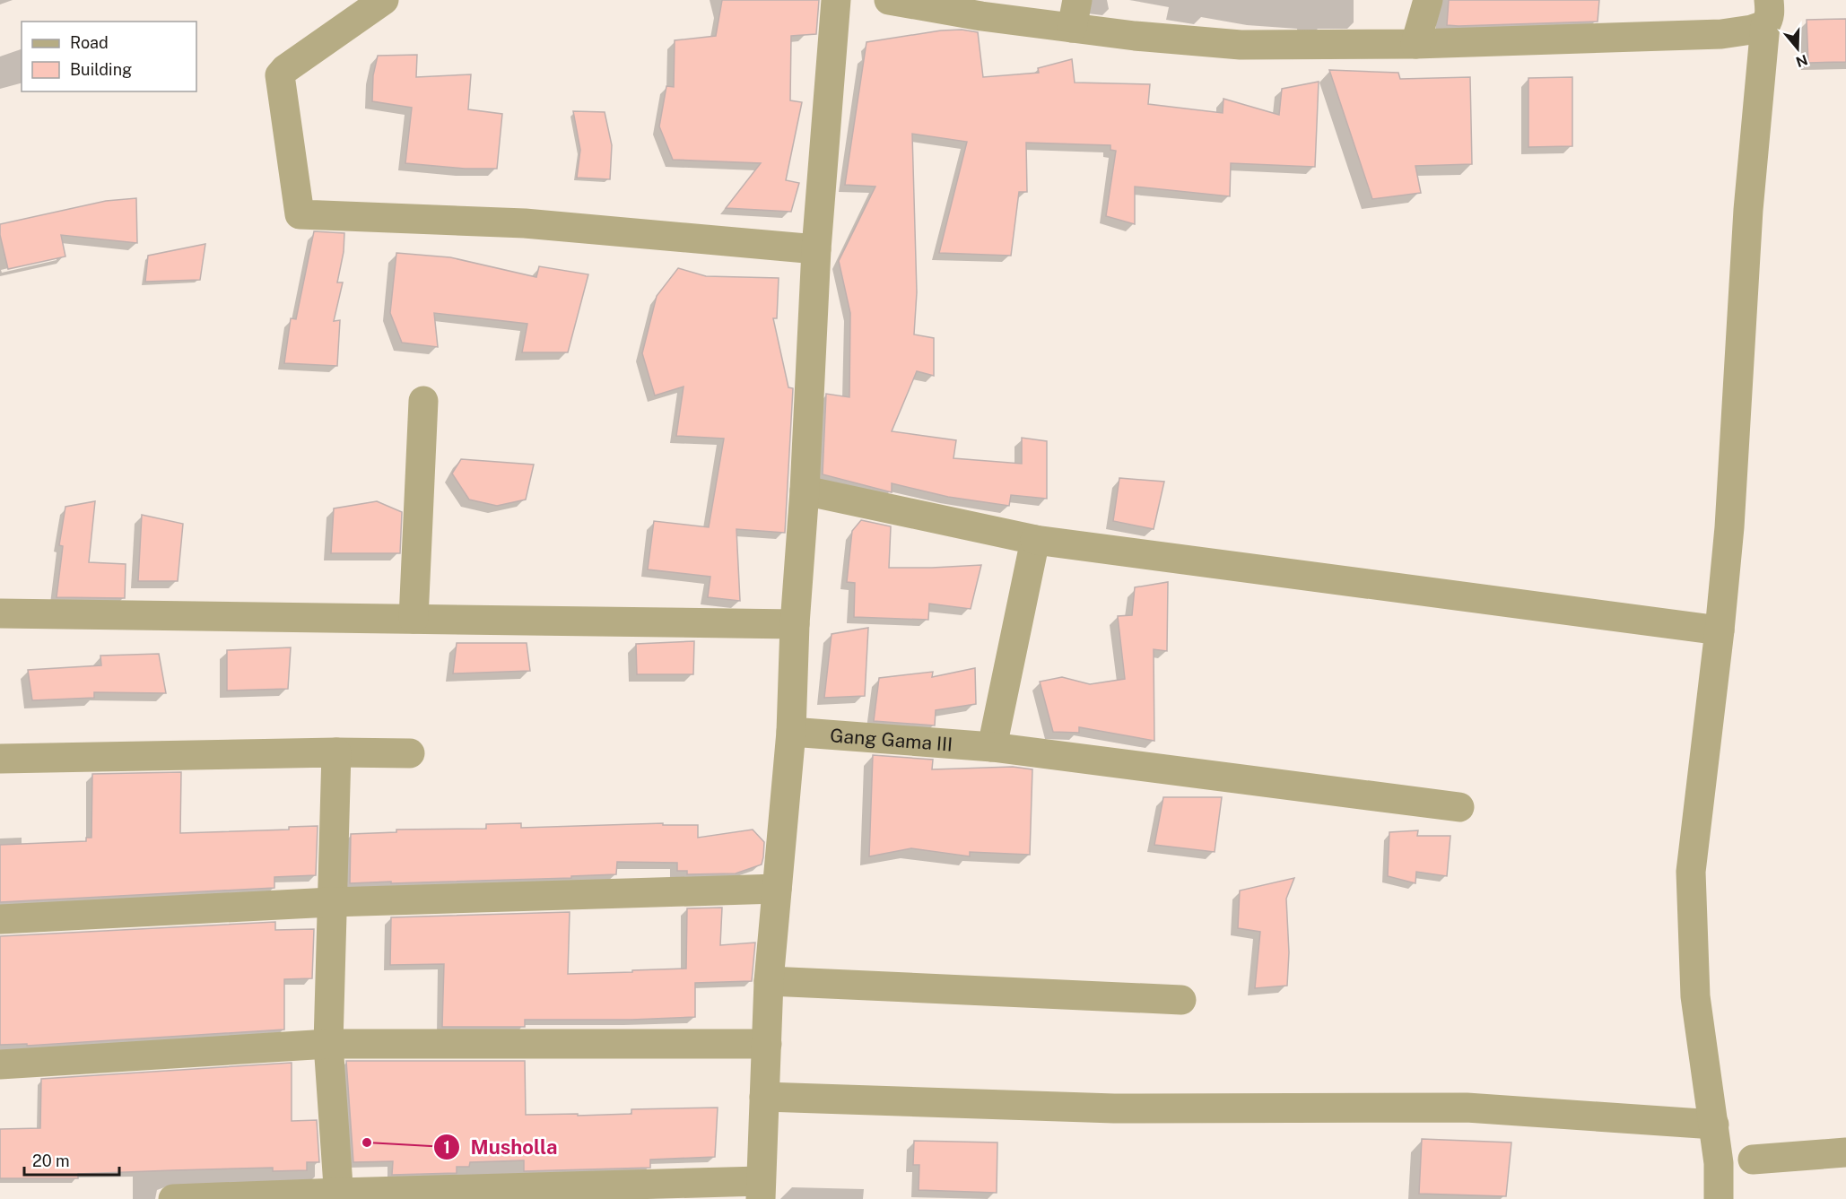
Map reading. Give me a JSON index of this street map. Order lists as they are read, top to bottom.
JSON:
{
  "streets": {
    "street": ["Gang Gama III"]
  },
  "places": ["Musholla"],
  "legend": ["Road", "Building"],
  "scale_bar": "20 m",
  "north": "bottom"
}
